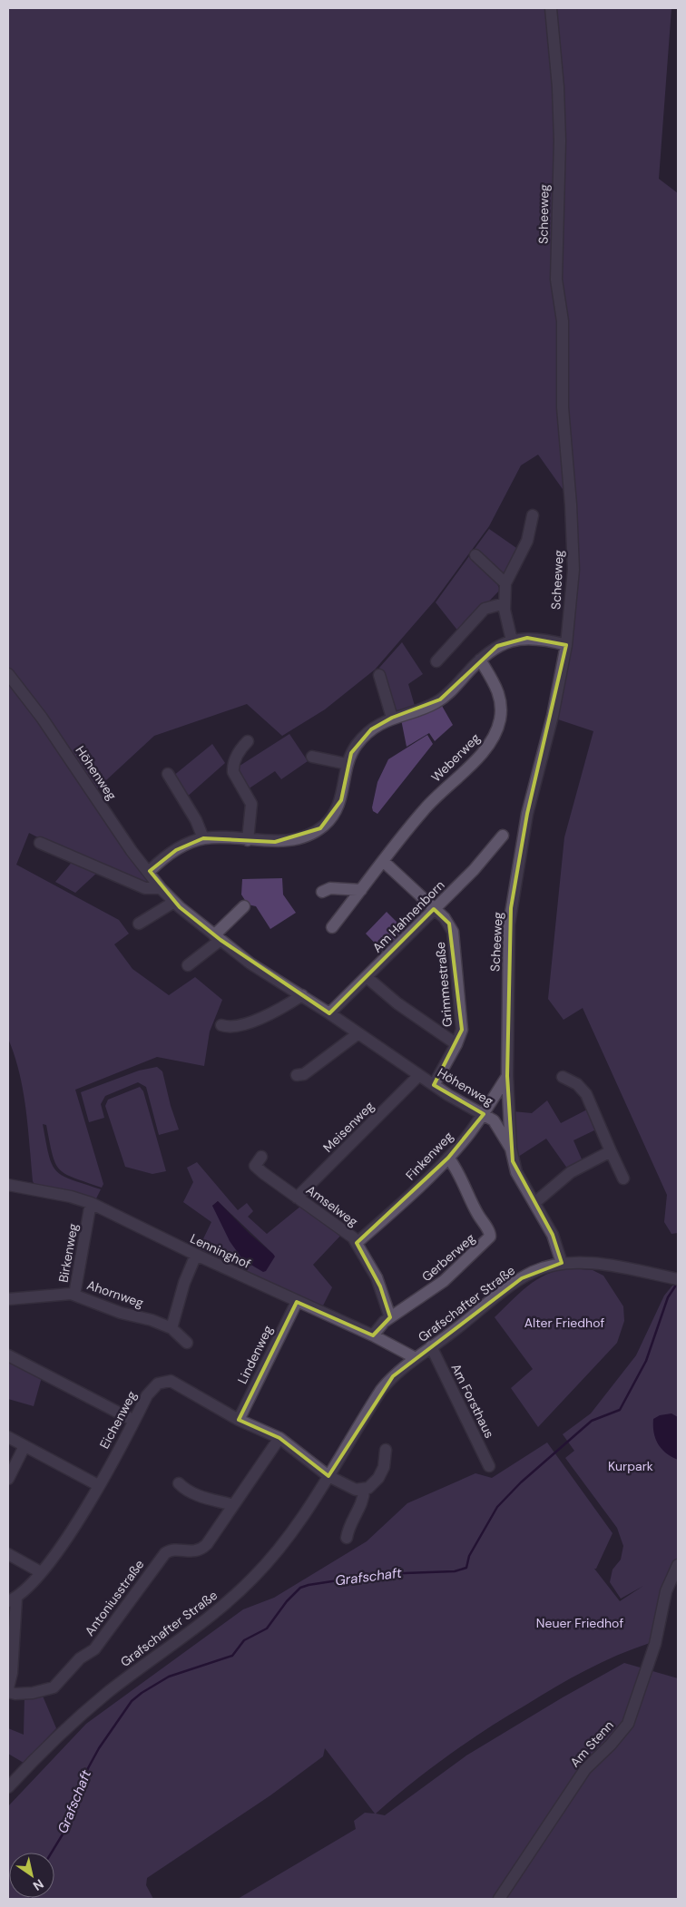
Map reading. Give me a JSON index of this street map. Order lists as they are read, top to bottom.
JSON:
{
  "streets": {
    "street": [
      "Scheeweg",
      "Weberweg",
      "Höhenweg",
      "Am Hahnenborn",
      "Grimmestraße",
      "Meisenweg",
      "Finkenweg",
      "Amselweg",
      "Lenninghof",
      "Birkenweg",
      "Gerberweg",
      "Ahornweg",
      "Grafschafter Straße",
      "Lindenweg",
      "Am Forsthaus",
      "Eichenweg",
      "Antoniusstraße",
      "Am Stenn"
    ]
  },
  "crossings": [
    ["Scheeweg", "Höhenweg"],
    ["Scheeweg", "Finkenweg"],
    ["Höhenweg", "Am Hahnenborn"],
    ["Höhenweg", "Grimmestraße"],
    ["Höhenweg", "Meisenweg"],
    ["Höhenweg", "Finkenweg"],
    ["Höhenweg", "Grafschafter Straße"],
    ["Am Hahnenborn", "Grimmestraße"],
    ["Meisenweg", "Amselweg"],
    ["Finkenweg", "Amselweg"],
    ["Finkenweg", "Gerberweg"],
    ["Amselweg", "Gerberweg"],
    ["Lenninghof", "Birkenweg"],
    ["Lenninghof", "Gerberweg"],
    ["Lenninghof", "Grafschafter Straße"],
    ["Lenninghof", "Lindenweg"],
    ["Birkenweg", "Ahornweg"],
    ["Grafschafter Straße", "Am Forsthaus"],
    ["Grafschafter Straße", "Eichenweg"],
    ["Lindenweg", "Eichenweg"],
    ["Eichenweg", "Antoniusstraße"]
  ],
  "water": ["Grafschaft"],
  "parks": ["Alter Friedhof", "Kurpark", "Neuer Friedhof"],
  "north": "bottom right"
}
